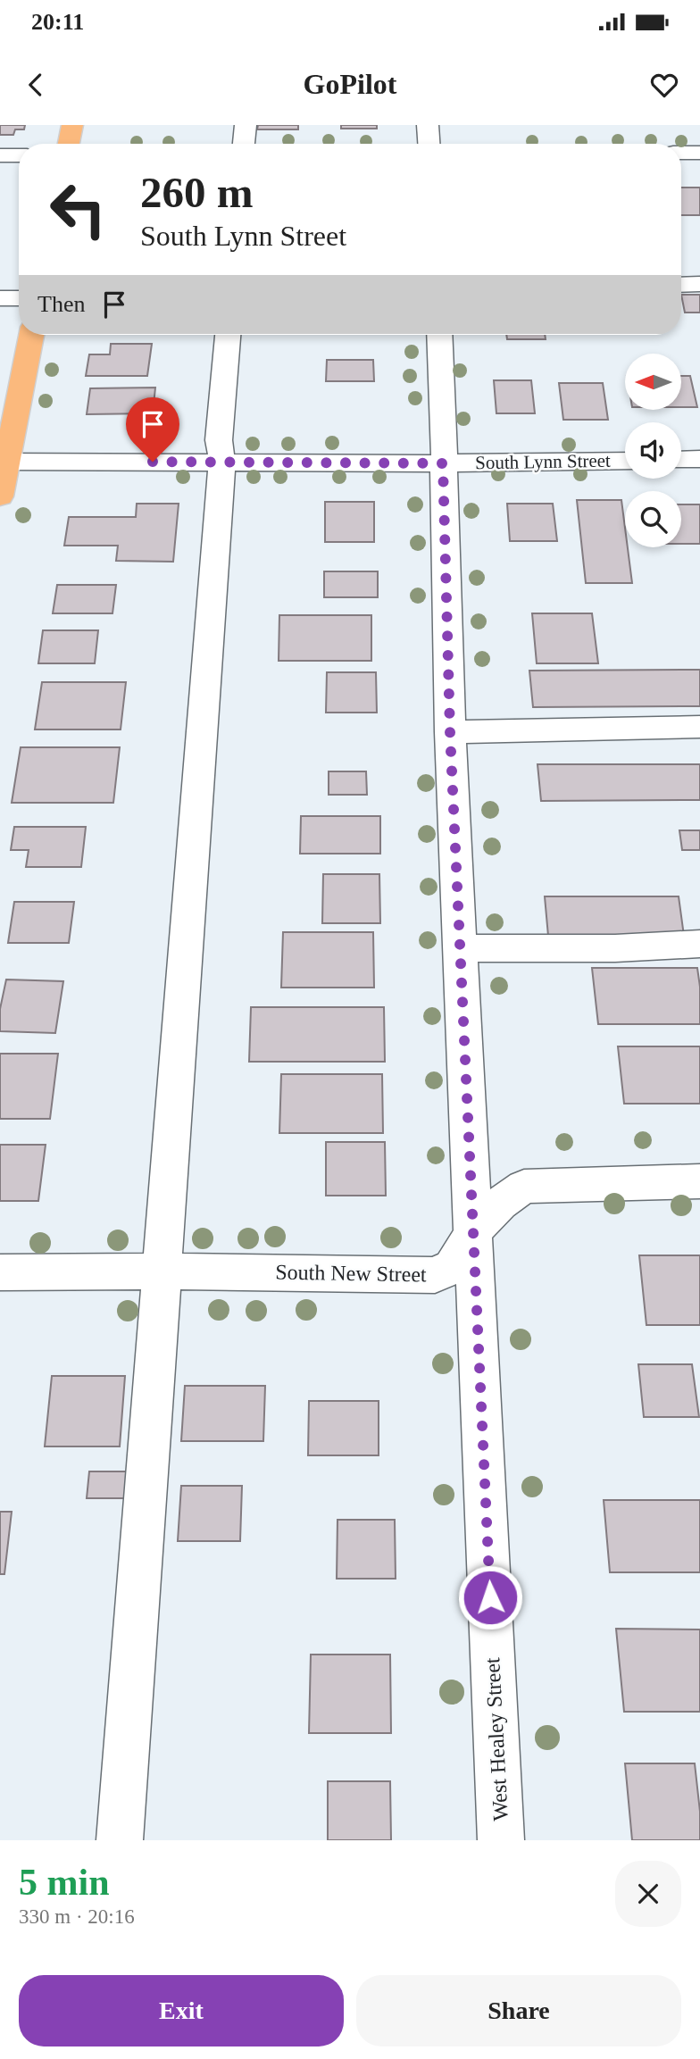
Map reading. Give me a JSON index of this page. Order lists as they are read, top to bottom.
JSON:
{
  "streets": {
    "street": ["South Lynn Street", "South New Street", "West Healey Street"]
  },
  "crossings": [
    ["South Lynn Street", "West Healey Street"],
    ["South New Street", "West Healey Street"]
  ],
  "north": "left",
  "page": {
    "status": "20:11",
    "header": "GoPilot",
    "turn": ["260 m", "South Lynn Street"],
    "then": "Then",
    "heading": ["5 min", "330 m · 20:16"],
    "buttons": ["Exit", "Share"]
  }
}
